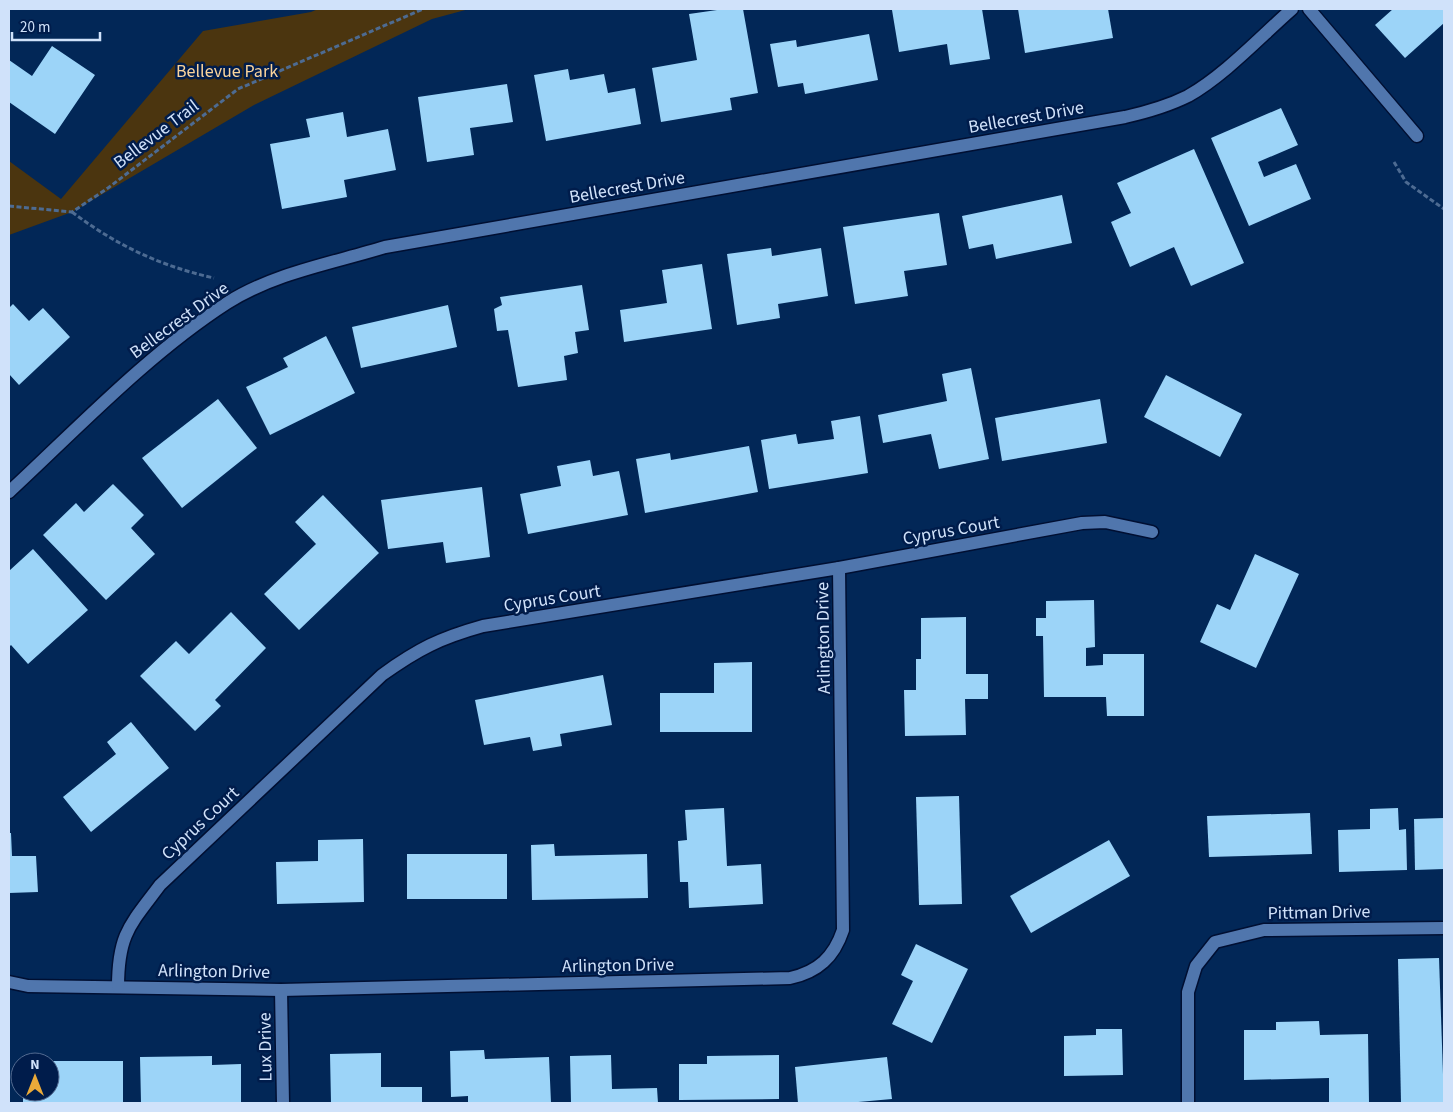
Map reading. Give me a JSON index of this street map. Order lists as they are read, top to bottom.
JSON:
{
  "streets": {
    "street": [
      "Bellecrest Drive",
      "Cyprus Court",
      "Arlington Drive",
      "Pittman Drive",
      "Lux Drive"
    ],
    "path": ["Bellevue Trail"]
  },
  "crossings": [
    ["Cyprus Court", "Arlington Drive"],
    ["Arlington Drive", "Lux Drive"]
  ],
  "parks": ["Bellevue Park"],
  "scale_bar": "20 m",
  "north": "top"
}
